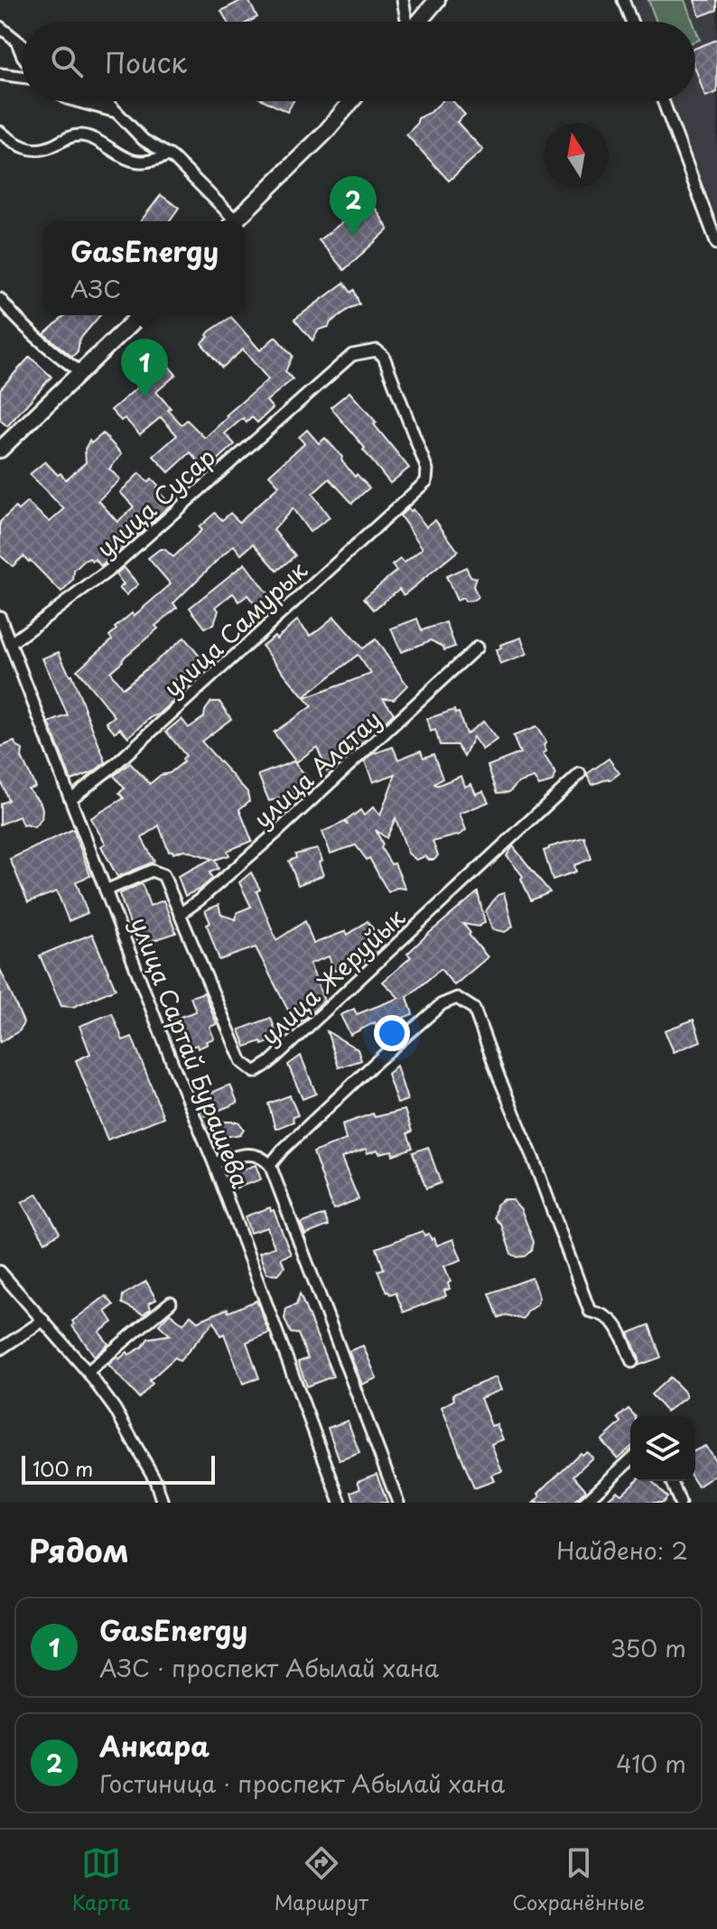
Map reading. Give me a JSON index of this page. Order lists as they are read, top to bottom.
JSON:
{
  "streets": {
    "street": [
      "улица Сусар",
      "улица Самурык",
      "улица Алатау",
      "улица Жеруйык",
      "улица Сартай Бурашева"
    ]
  },
  "crossings": [
    ["улица Сусар", "улица Самурык"],
    ["улица Сусар", "улица Сартай Бурашева"],
    ["улица Самурык", "улица Сартай Бурашева"],
    ["улица Алатау", "улица Жеруйык"],
    ["улица Жеруйык", "улица Сартай Бурашева"]
  ],
  "scale_bar": "100 m",
  "north": "top",
  "page": {
    "search": "Поиск",
    "pins": ["2", "1"],
    "popup": ["GasEnergy", "АЗС"],
    "scale": "100 m",
    "heading": ["Рядом", "Найдено: 2"],
    "list": [
      {
        "mark": "1",
        "name": "GasEnergy",
        "note": "АЗС · проспект Абылай хана",
        "value": "350 m"
      },
      {
        "mark": "2",
        "name": "Анкара",
        "note": "Гостиница · проспект Абылай хана",
        "value": "410 m"
      }
    ],
    "nav": ["Карта", "Маршрут", "Сохранённые"]
  }
}
